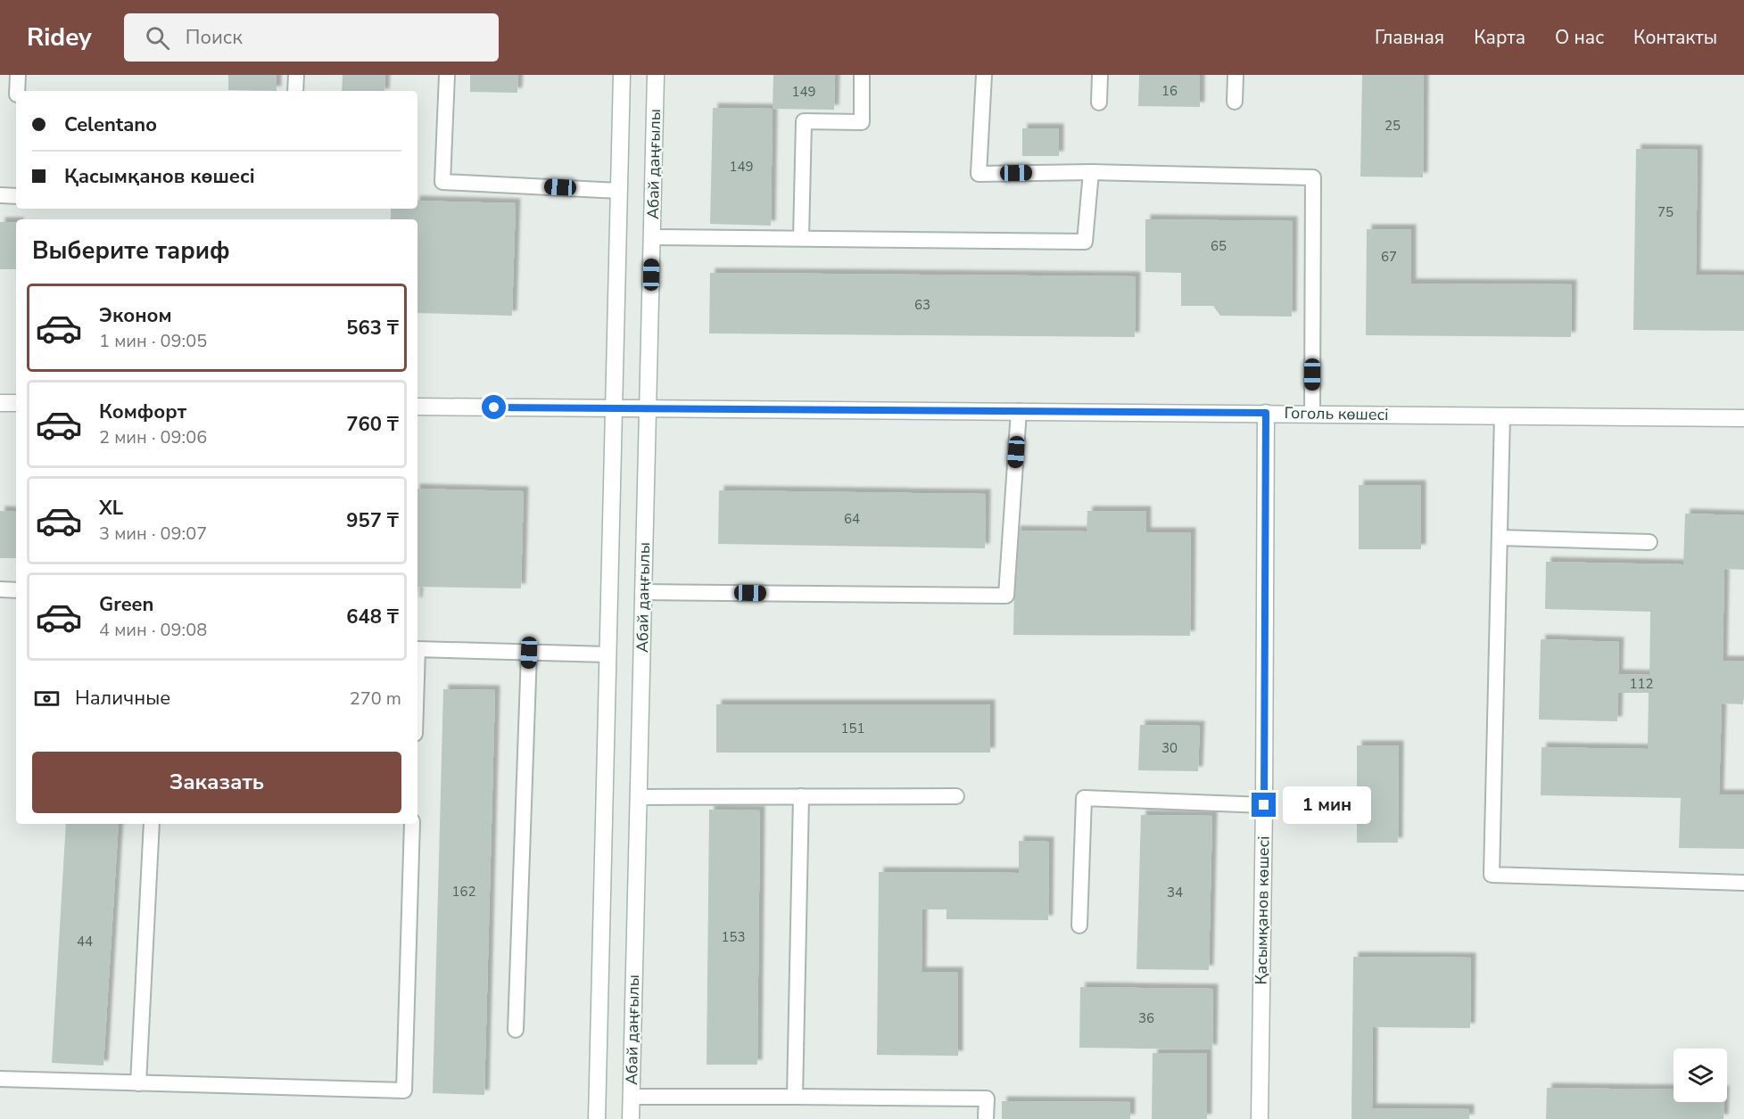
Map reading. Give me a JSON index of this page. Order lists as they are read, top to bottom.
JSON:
{
  "streets": {
    "main road": ["Абай даңғылы", "Гоголь көшесі", "Қасымқанов көшесі"]
  },
  "crossings": [
    ["Абай даңғылы", "Гоголь көшесі"],
    ["Гоголь көшесі", "Қасымқанов көшесі"]
  ],
  "house_numbers": [
    "16",
    "149",
    "25",
    "149",
    "75",
    "65",
    "67",
    "63",
    "64",
    "112",
    "151",
    "30",
    "162",
    "34",
    "153",
    "44",
    "36"
  ],
  "page": {
    "header": "Ridey",
    "search": "Поиск",
    "nav": [
      "Главная",
      "Карта",
      "О нас",
      "Контакты"
    ],
    "banner": ["Celentano", "Қасымқанов көшесі"],
    "heading": "Выберите тариф",
    "list": [
      {
        "name": "Эконом",
        "note": "1 мин · 09:05",
        "value": "563 ₸"
      },
      {
        "name": "Комфорт",
        "note": "2 мин · 09:06",
        "value": "760 ₸"
      },
      {
        "name": "XL",
        "note": "3 мин · 09:07",
        "value": "957 ₸"
      },
      {
        "name": "Green",
        "note": "4 мин · 09:08",
        "value": "648 ₸"
      }
    ],
    "pay": ["Наличные", "270 m"],
    "buttons": "Заказать",
    "bubble": "1 мин"
  }
}
